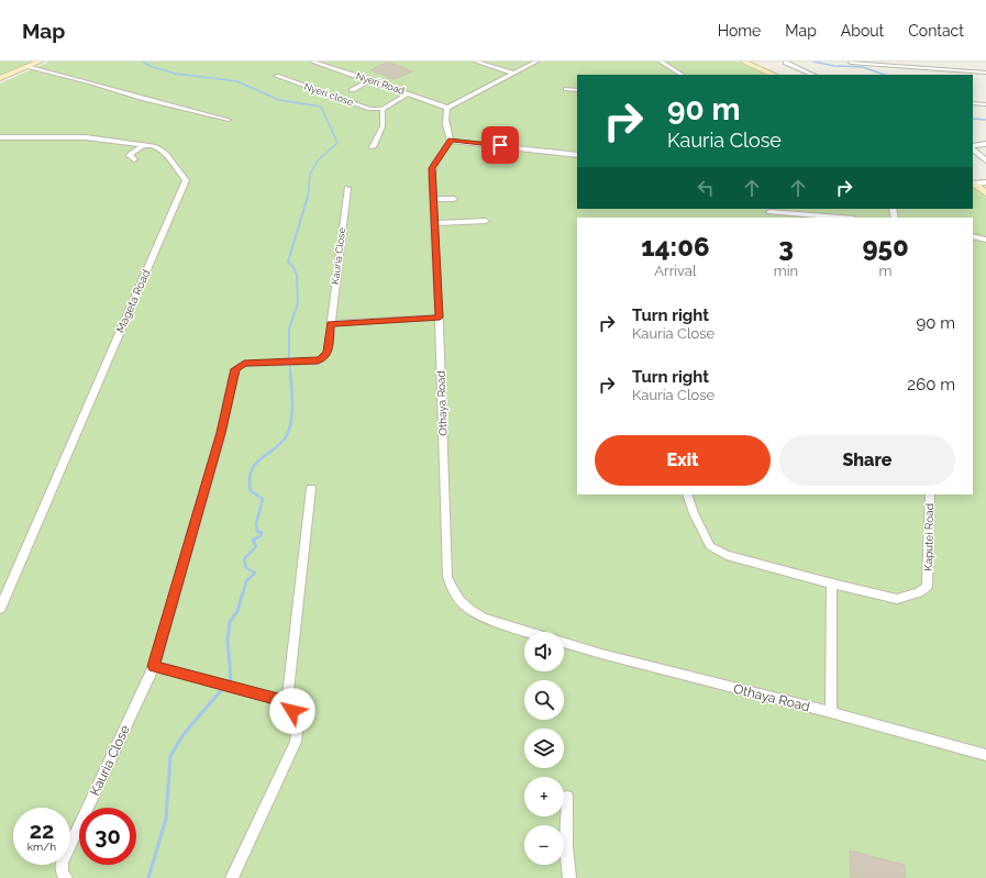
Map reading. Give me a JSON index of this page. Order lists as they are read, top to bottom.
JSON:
{
  "streets": {
    "street": [
      "Nyeri Road",
      "Nyeri close",
      "Kauria Close",
      "Mageta Road",
      "Othaya Road",
      "Kaputei Road"
    ]
  },
  "page": {
    "header": "Map",
    "nav": [
      "Home",
      "Map",
      "About",
      "Contact"
    ],
    "turn": ["90 m", "Kauria Close"],
    "eta": [
      "14:06",
      "Arrival",
      "3",
      "min",
      "950",
      "m"
    ],
    "list": [
      {
        "name": "Turn right",
        "note": "Kauria Close",
        "value": "90 m"
      },
      {
        "name": "Turn right",
        "note": "Kauria Close",
        "value": "260 m"
      }
    ],
    "buttons": ["Exit", "Share"],
    "map_buttons": ["+", "−"],
    "speed": "22 km/h",
    "limit": "30"
  }
}
